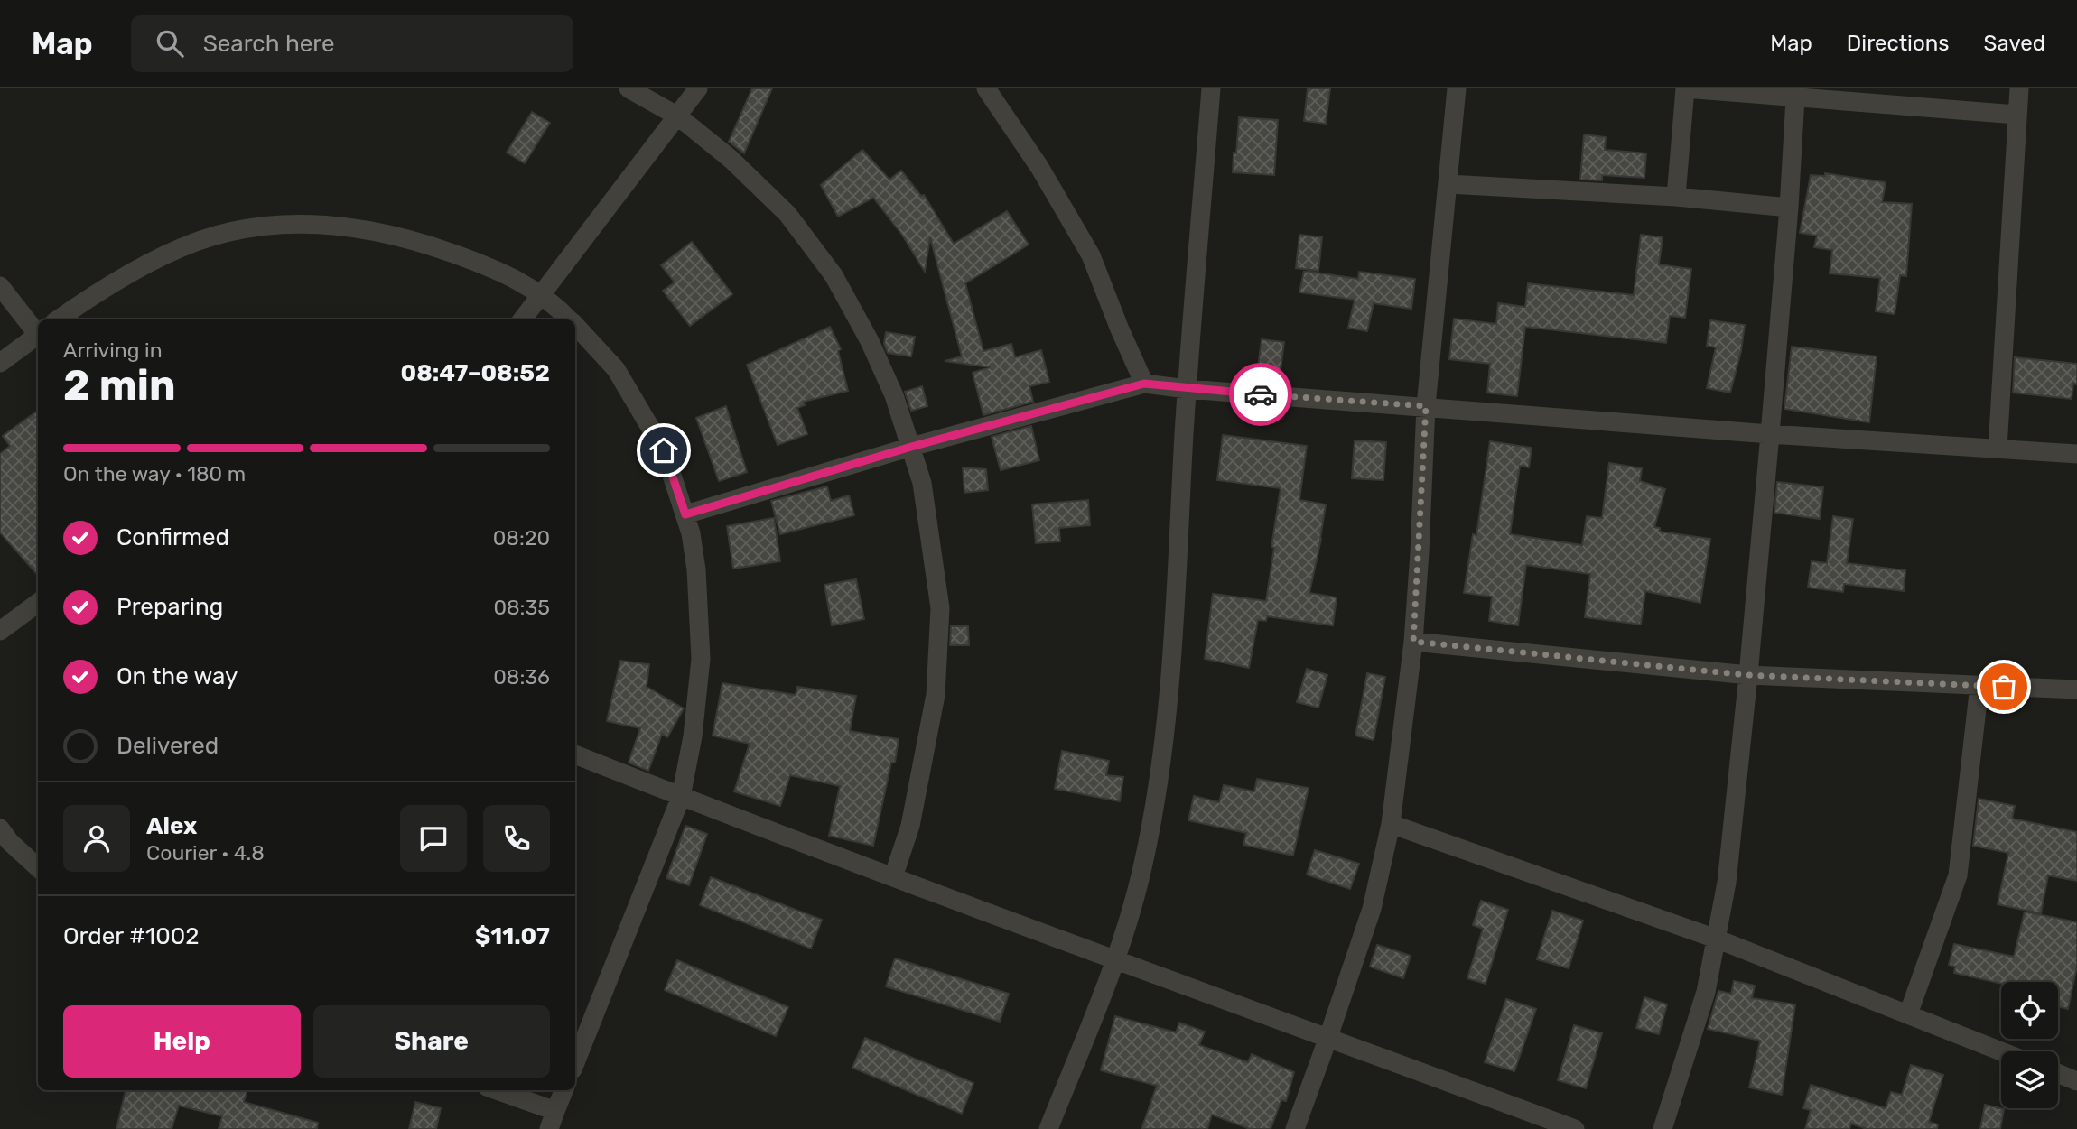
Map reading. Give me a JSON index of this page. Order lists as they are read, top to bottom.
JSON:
{
  "page": {
    "header": "Map",
    "search": "Search here",
    "nav": ["Map", "Directions", "Saved"],
    "heading": ["2 min", "Arriving in", "08:47–08:52"],
    "panel": [
      "Alex",
      "Courier · 4.8",
      "Order #1002",
      "$11.07"
    ],
    "bar": "On the way · 180 m",
    "list": [
      ["Confirmed", "08:20"],
      ["Preparing", "08:35"],
      ["On the way", "08:36"],
      "Delivered"
    ],
    "buttons": ["Help", "Share"]
  }
}
